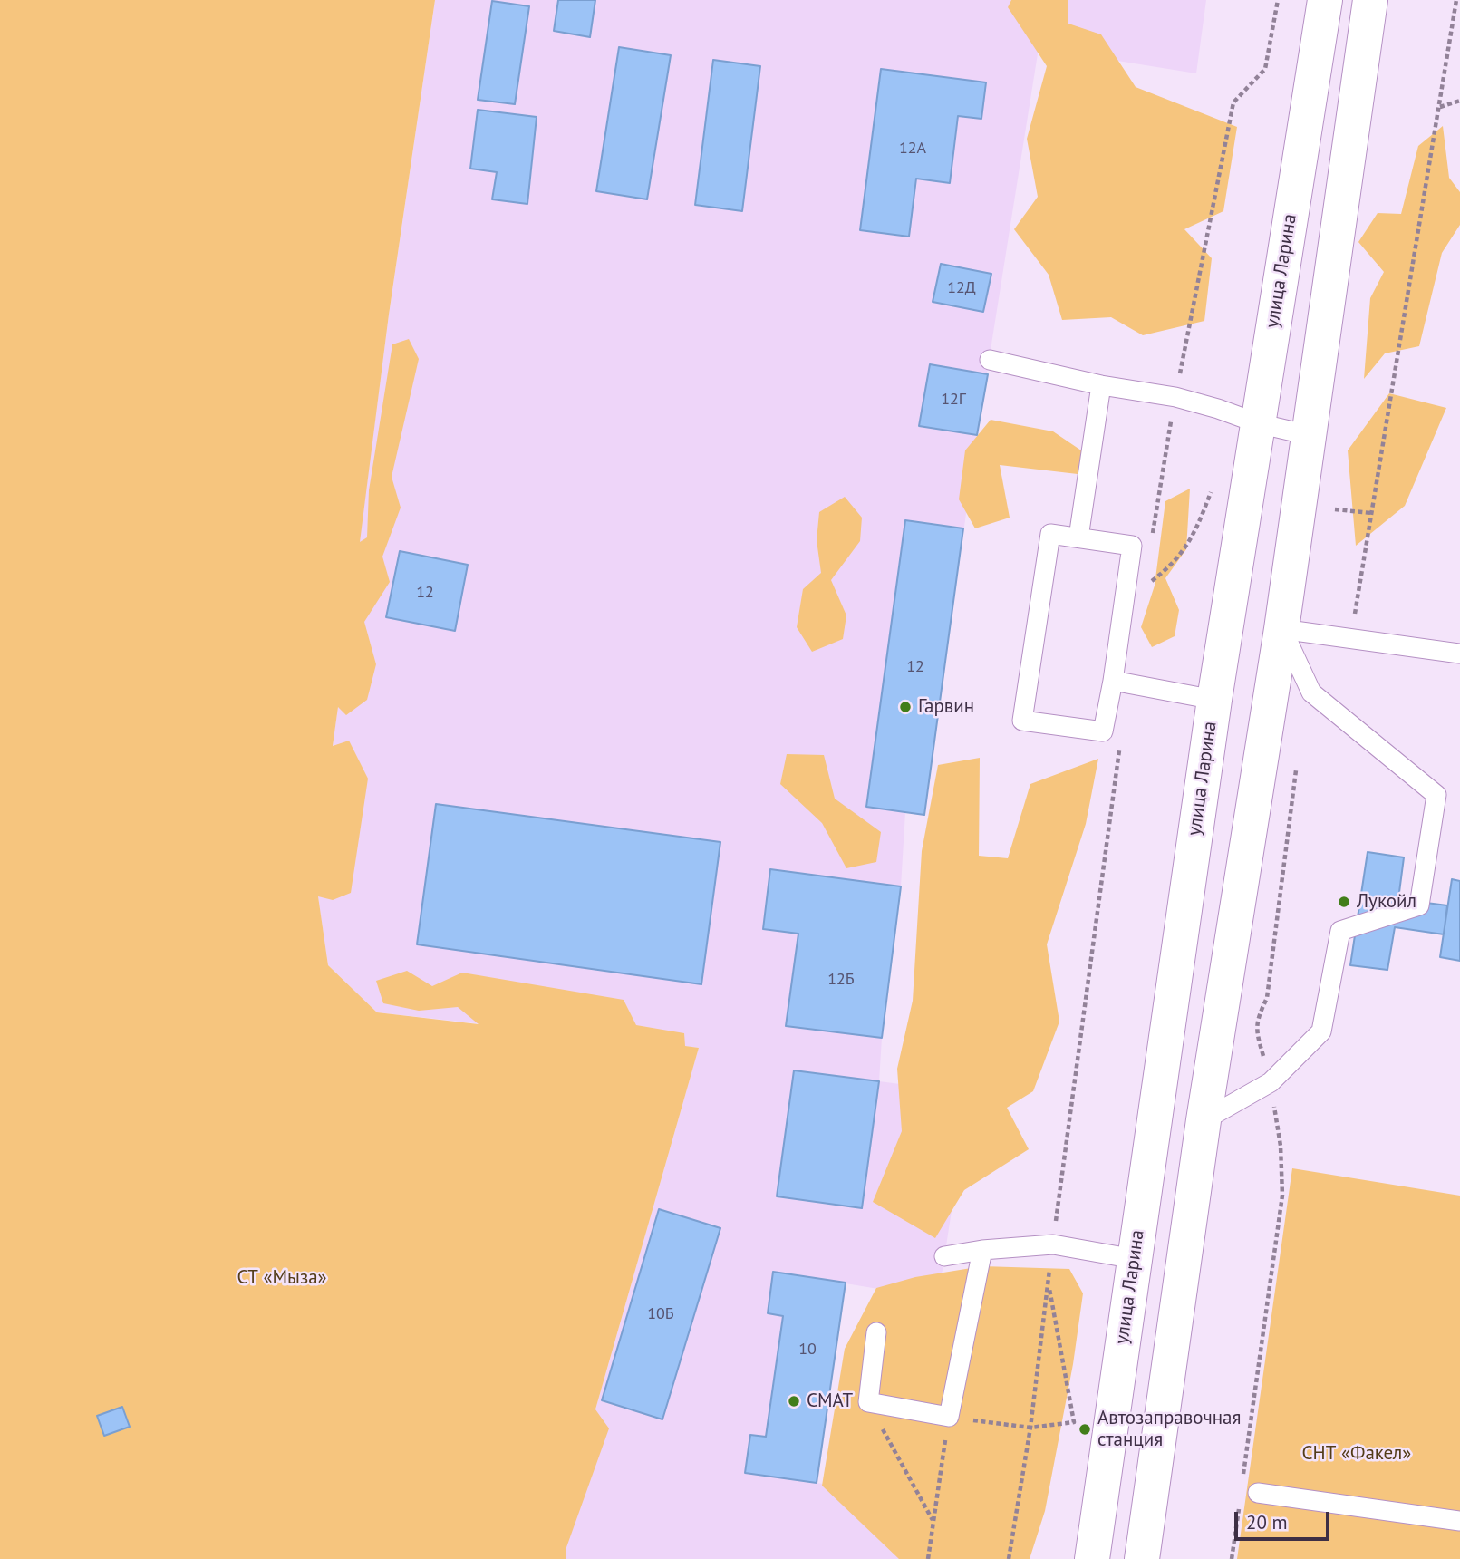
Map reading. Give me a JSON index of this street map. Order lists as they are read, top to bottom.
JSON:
{
  "streets": {
    "main road": ["улица Ларина"]
  },
  "parks": ["СТ «Мыза»", "СНТ «Факел»"],
  "places": [
    "Гарвин",
    "Лукойл",
    "СМАТ",
    "Автозаправочная станция"
  ],
  "house_numbers": [
    "12А",
    "12Д",
    "12Г",
    "12",
    "12",
    "12Б",
    "10Б",
    "10"
  ],
  "scale_bar": "20 m"
}
